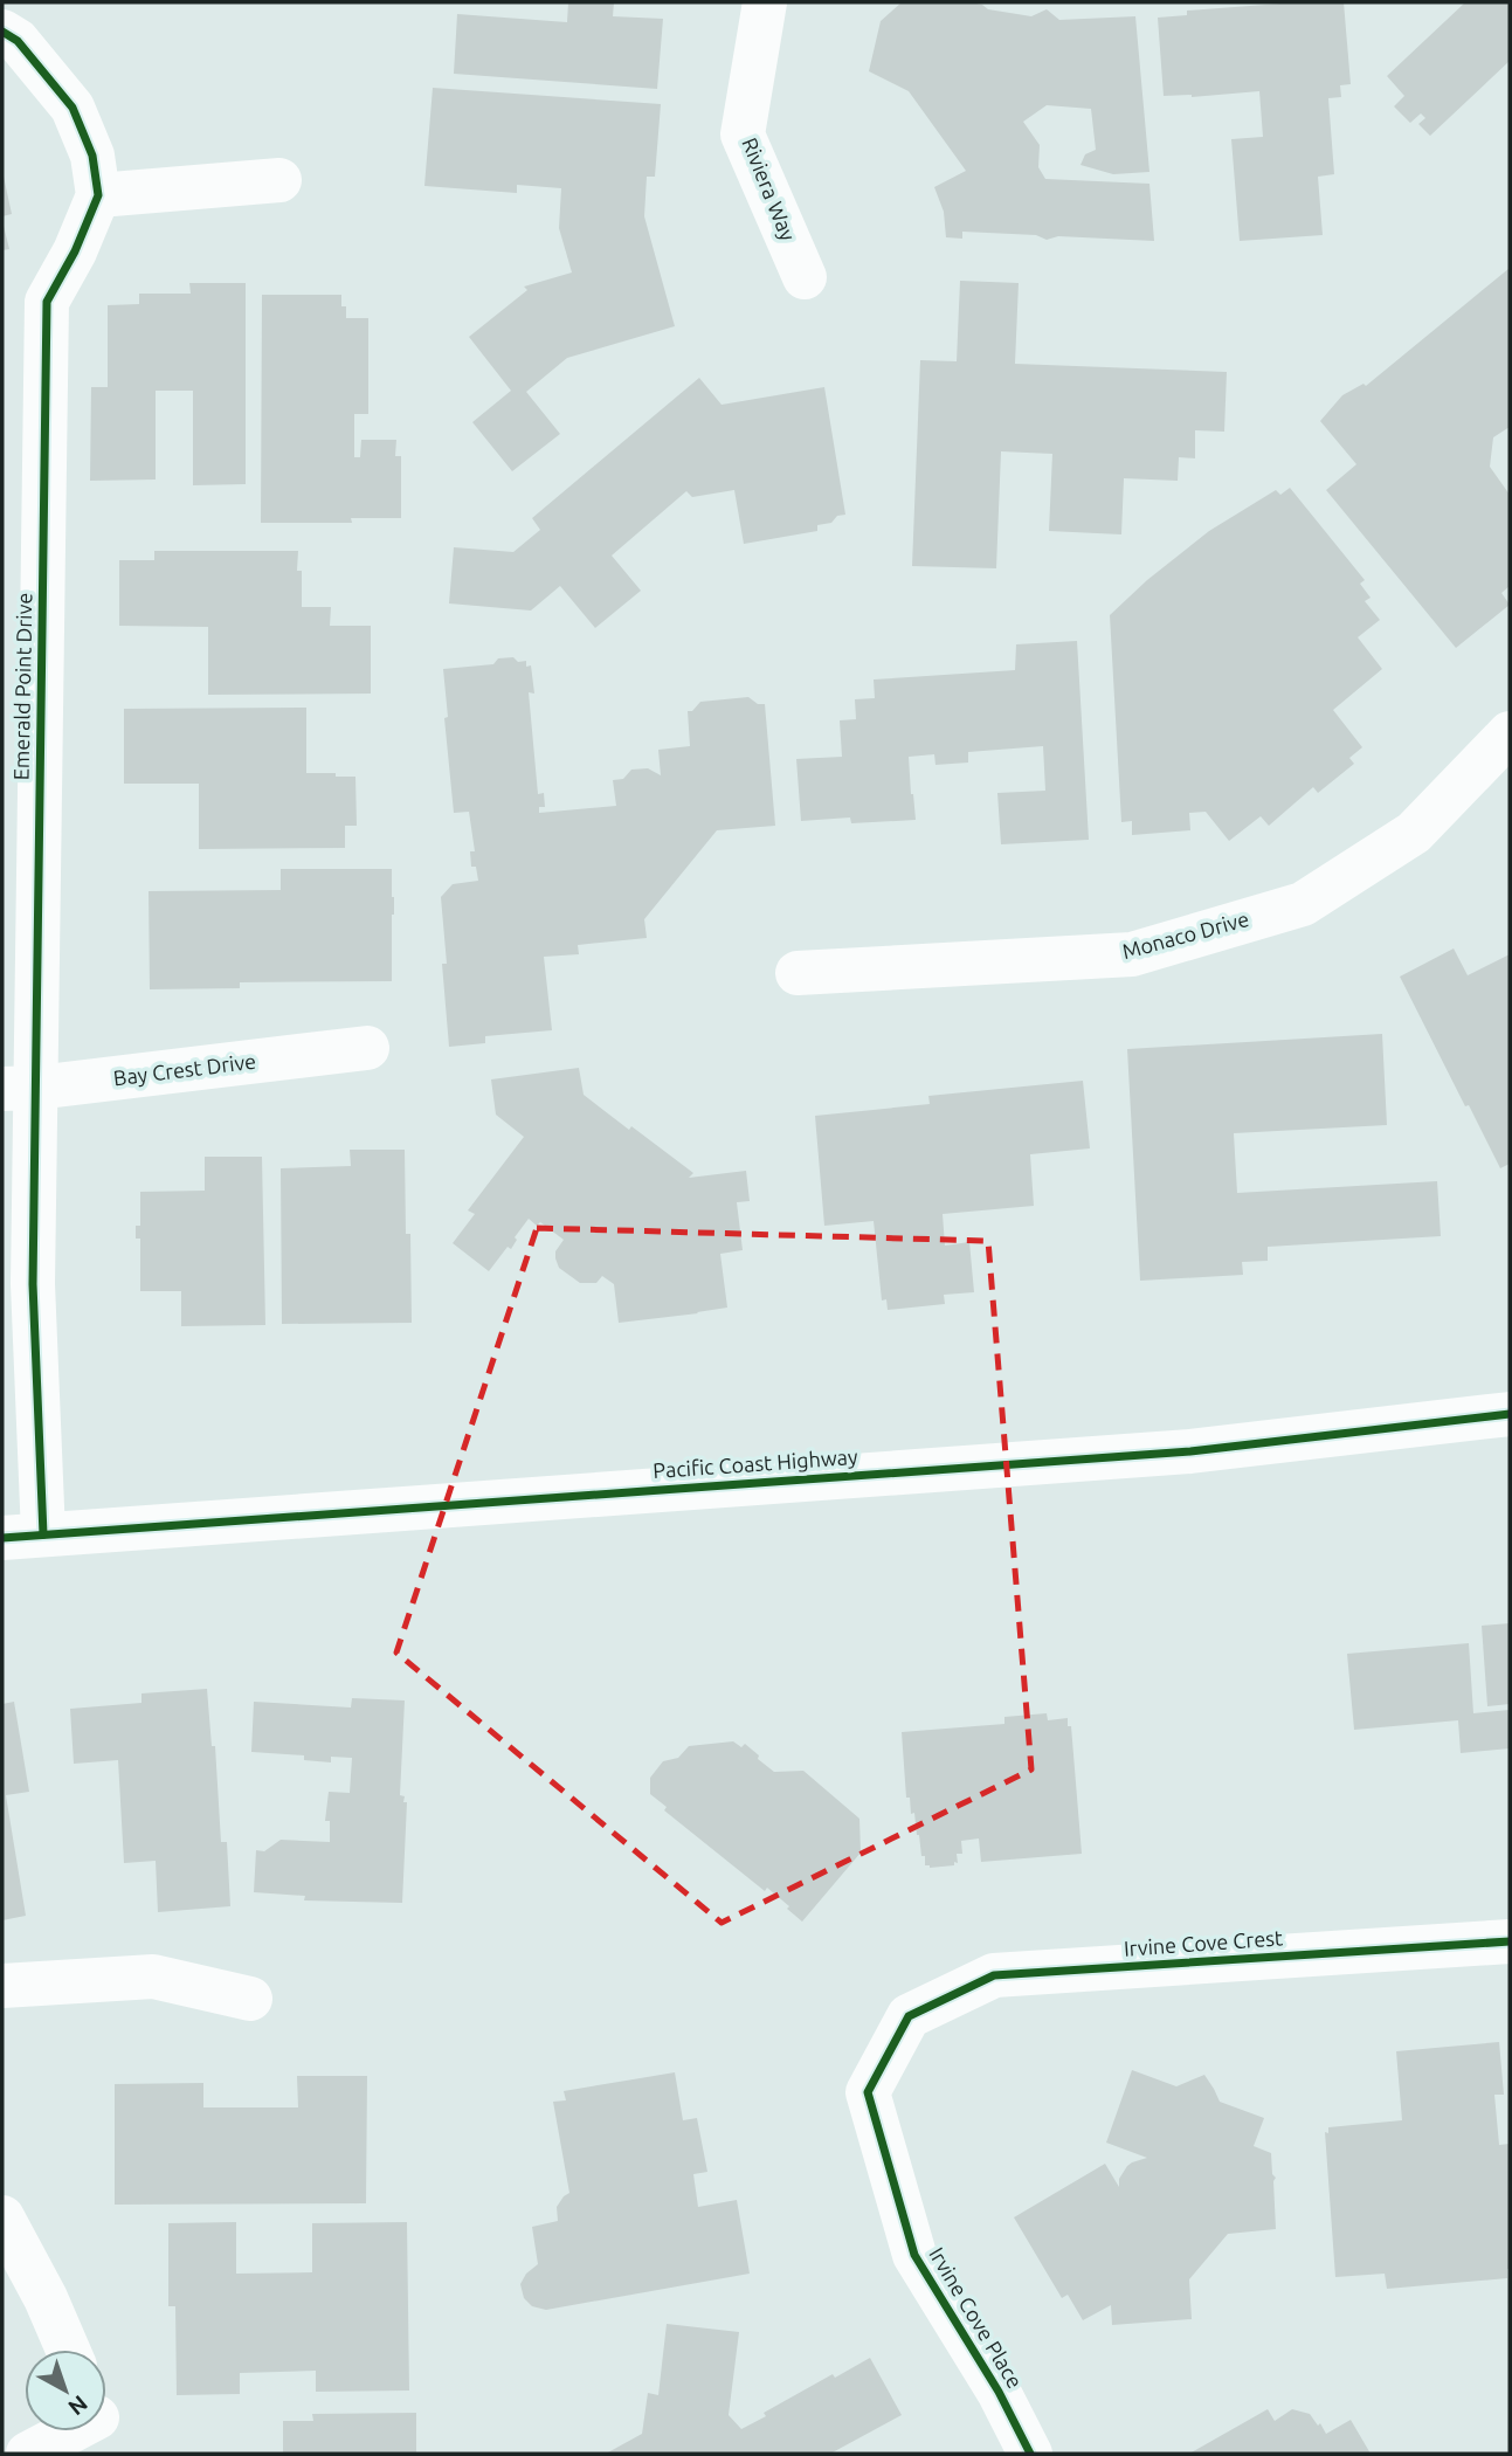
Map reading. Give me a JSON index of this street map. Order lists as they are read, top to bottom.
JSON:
{
  "streets": {
    "main road": [
      "Riviera Way",
      "Emerald Point Drive",
      "Monaco Drive",
      "Bay Crest Drive",
      "Pacific Coast Highway",
      "Irvine Cove Crest",
      "Irvine Cove Place"
    ]
  },
  "crossings": [
    ["Emerald Point Drive", "Bay Crest Drive"],
    ["Emerald Point Drive", "Pacific Coast Highway"],
    ["Irvine Cove Crest", "Irvine Cove Place"]
  ],
  "north": "bottom right"
}
